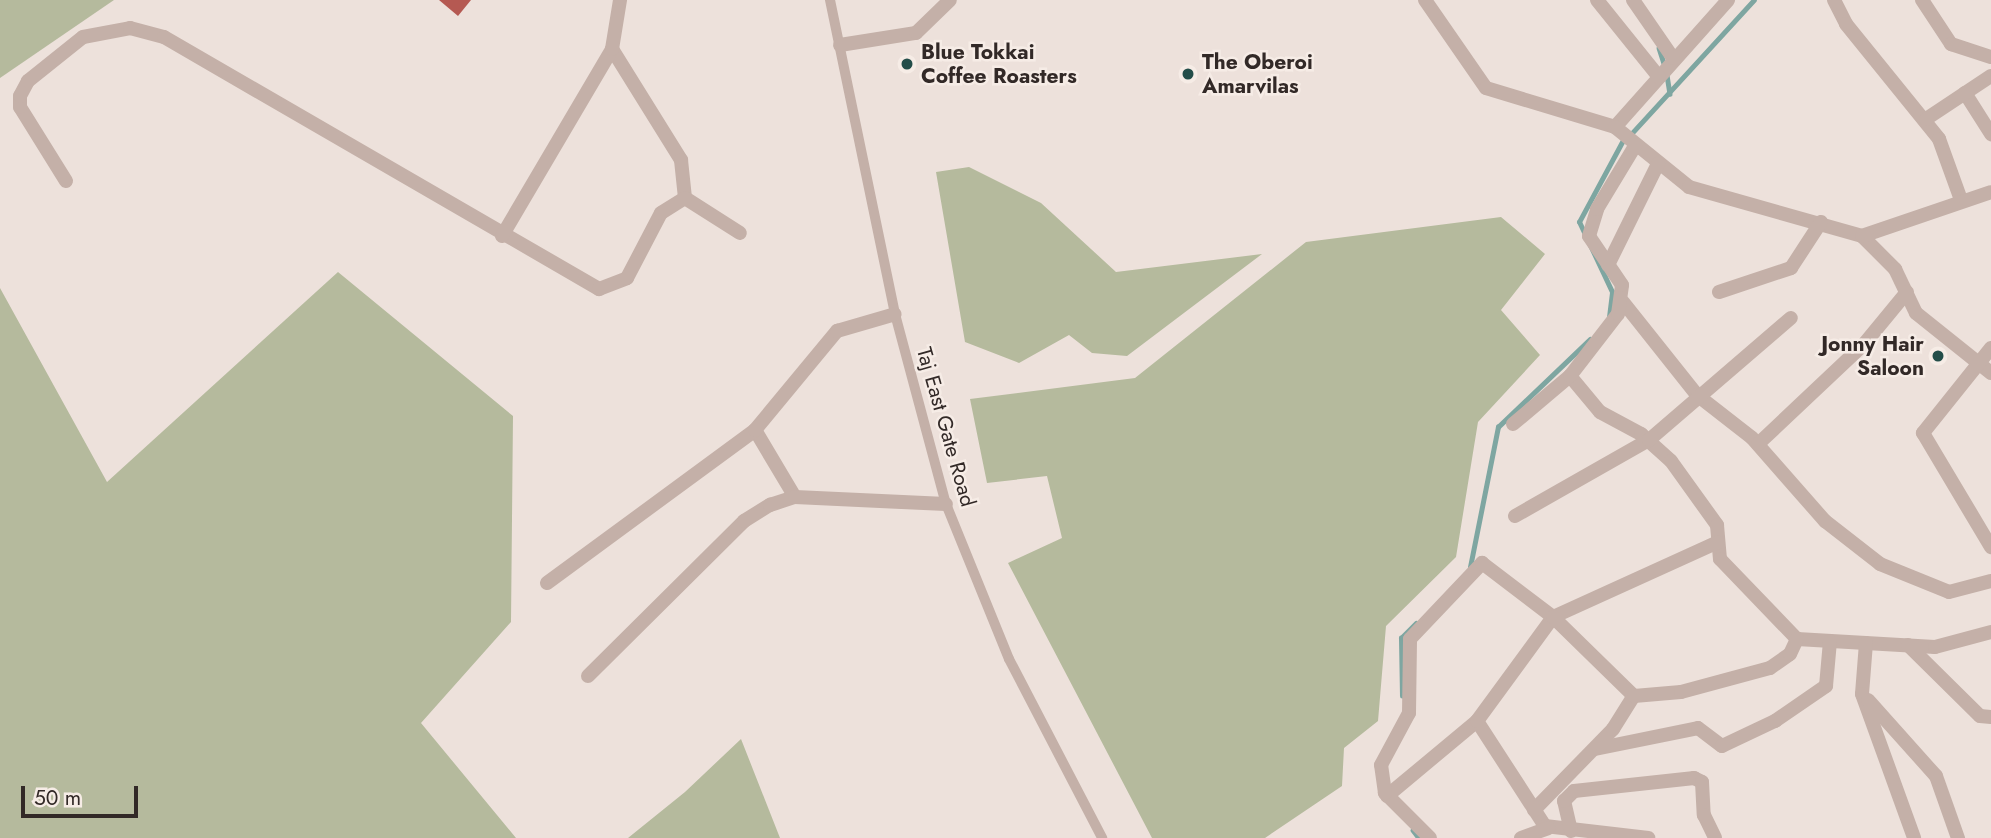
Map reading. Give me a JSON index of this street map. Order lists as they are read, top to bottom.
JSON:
{
  "streets": {
    "street": ["Taj East Gate Road"]
  },
  "places": ["Blue Tokkai Coffee Roasters", "The Oberoi Amarvilas", "Jonny Hair Saloon"],
  "scale_bar": "50 m"
}
